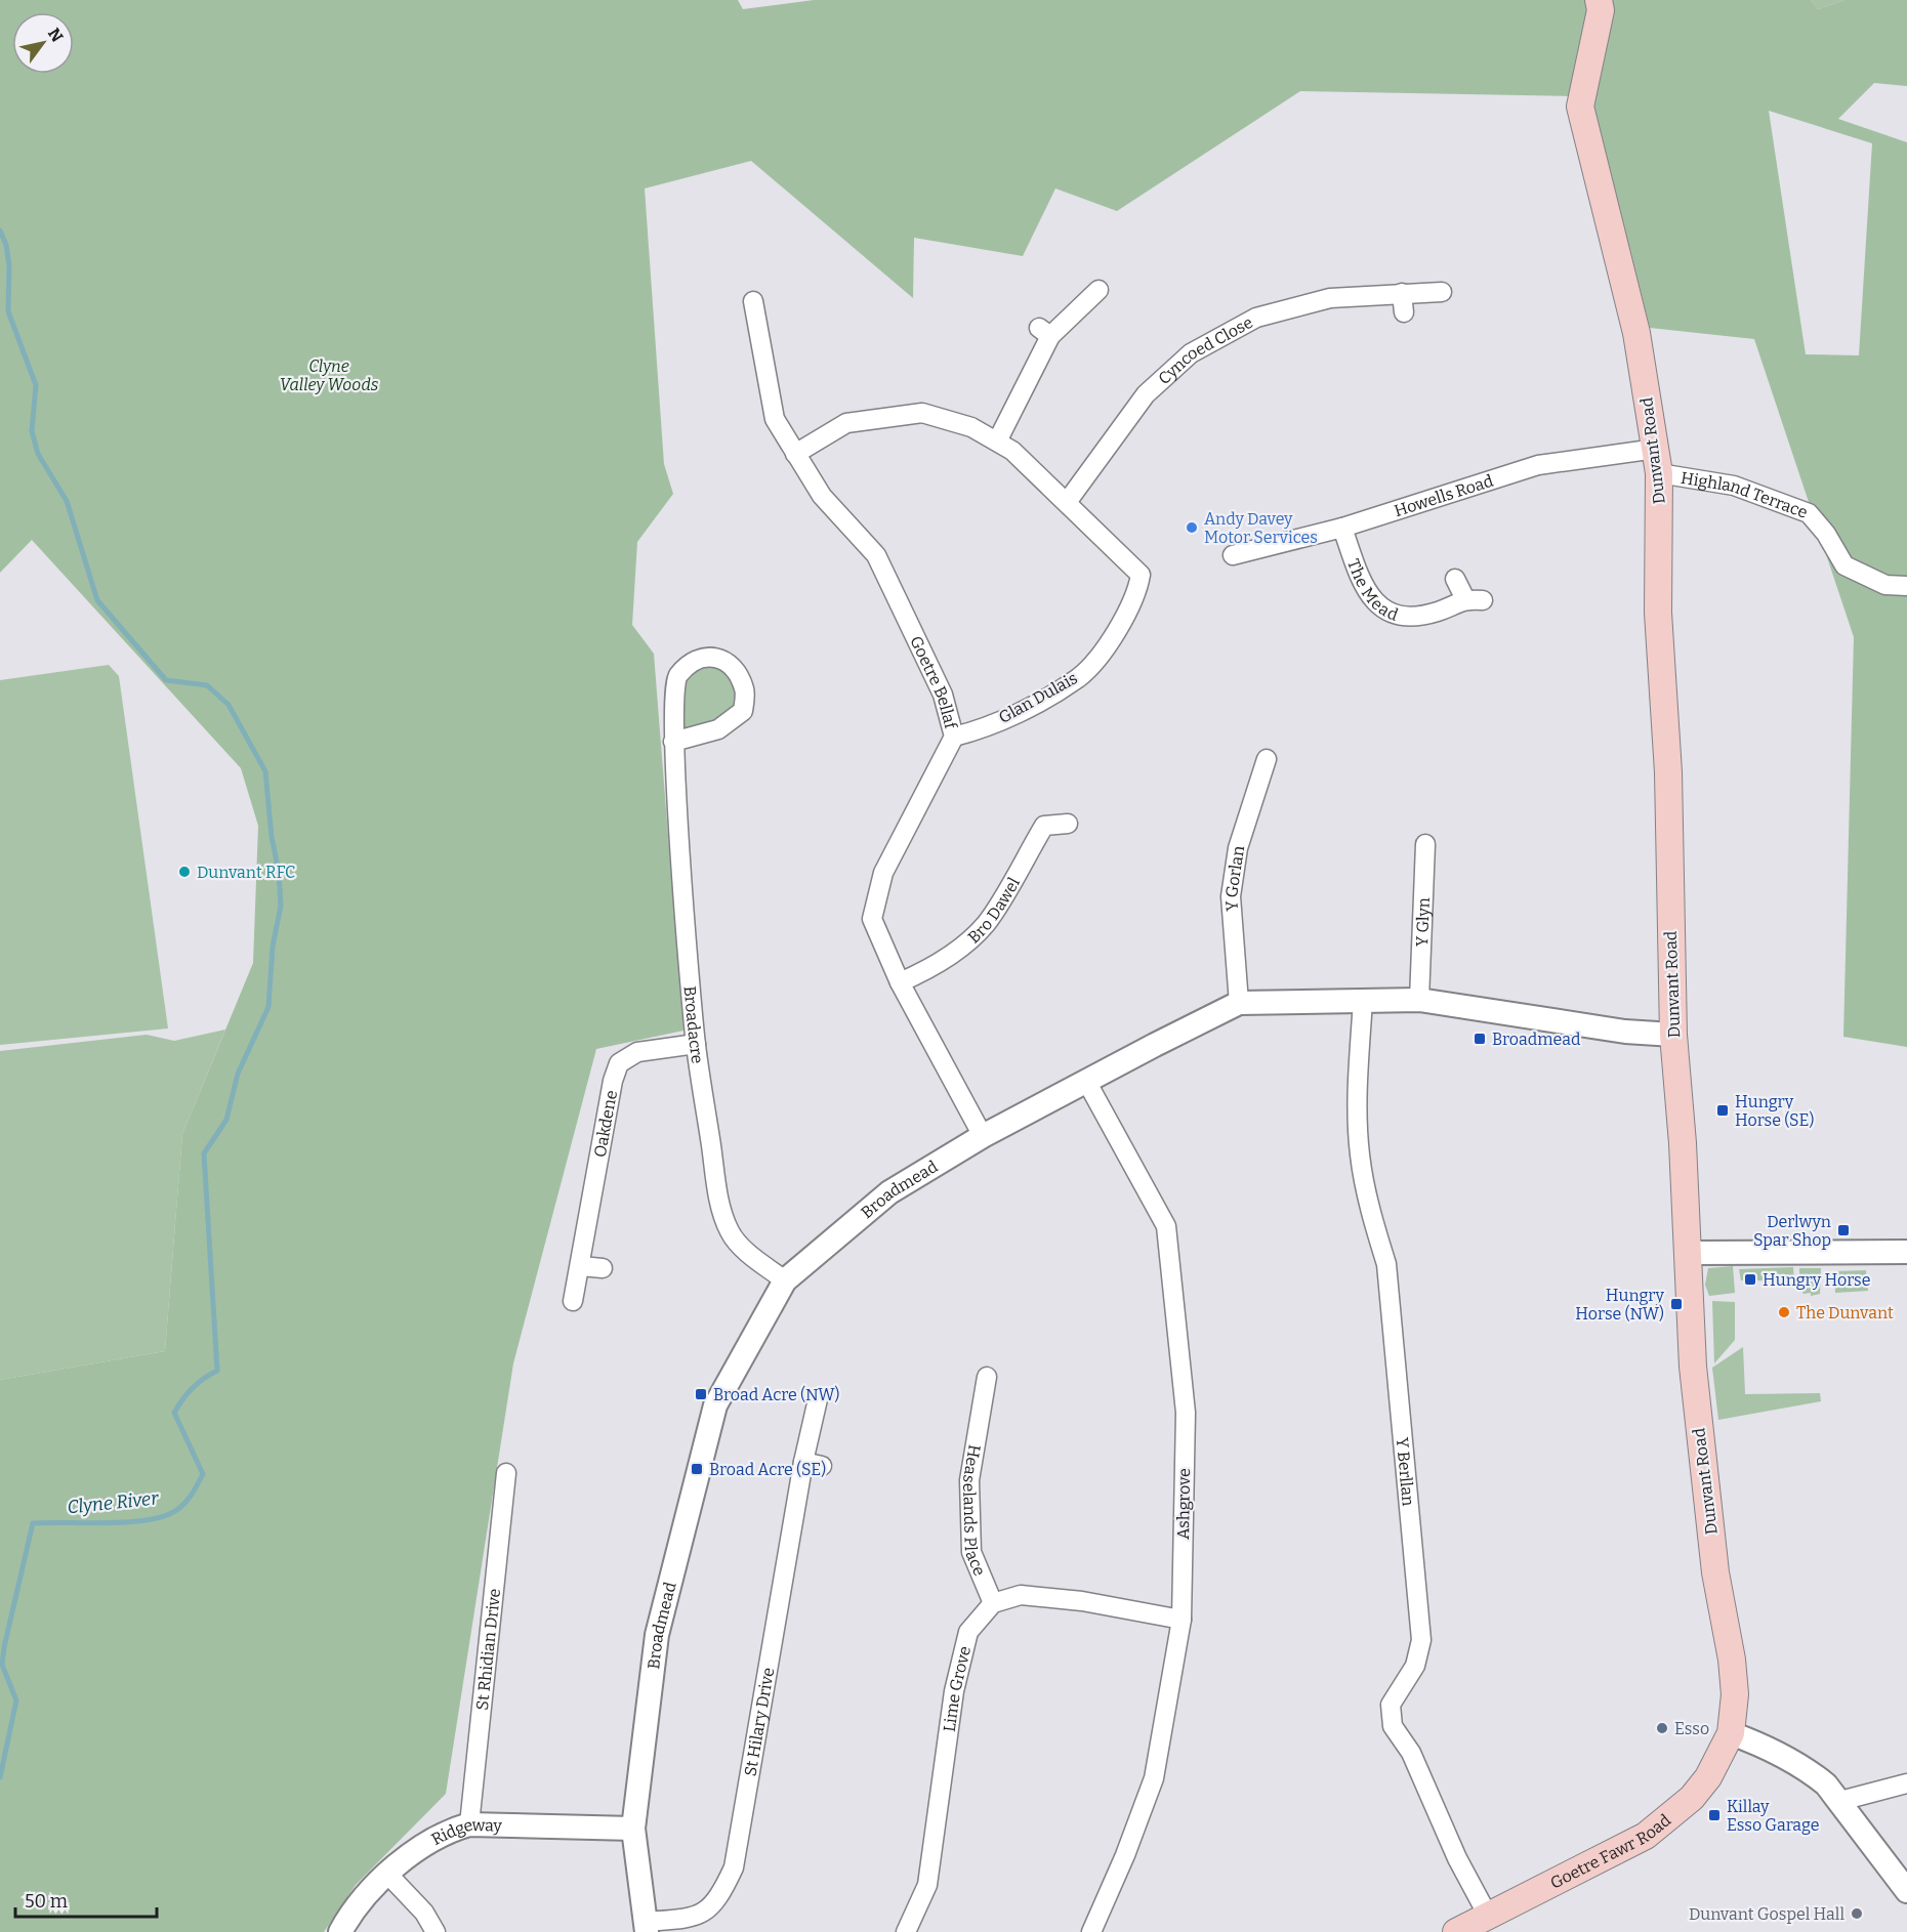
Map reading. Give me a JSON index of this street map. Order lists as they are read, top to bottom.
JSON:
{
  "streets": {
    "main road": ["Dunvant Road", "Goetre Fawr Road"],
    "street": [
      "Cyncoed Close",
      "Howells Road",
      "Highland Terrace",
      "The Mead",
      "Goetre Bellaf",
      "Glan Dulais",
      "Y Gorlan",
      "Bro Dawel",
      "Y Glyn",
      "Broadacre",
      "Oakdene",
      "Broadmead",
      "Y Berllan",
      "Ashgrove",
      "Heaselands Place",
      "St Rhidian Drive",
      "Lime Grove",
      "St Hilary Drive",
      "Ridgeway"
    ]
  },
  "crossings": [
    ["Cyncoed Close", "Glan Dulais"],
    ["Dunvant Road", "Howells Road"],
    ["Dunvant Road", "Highland Terrace"],
    ["Dunvant Road", "Broadmead"],
    ["Dunvant Road", "Goetre Fawr Road"],
    ["Howells Road", "Highland Terrace"],
    ["Howells Road", "The Mead"],
    ["Goetre Bellaf", "Glan Dulais"],
    ["Goetre Bellaf", "Bro Dawel"],
    ["Goetre Bellaf", "Broadmead"],
    ["Y Gorlan", "Broadmead"],
    ["Y Glyn", "Broadmead"],
    ["Broadacre", "Oakdene"],
    ["Broadacre", "Broadmead"],
    ["Broadmead", "Y Berllan"],
    ["Broadmead", "Ashgrove"],
    ["Broadmead", "St Hilary Drive"],
    ["Broadmead", "Ridgeway"],
    ["Y Berllan", "Goetre Fawr Road"],
    ["Heaselands Place", "Lime Grove"],
    ["St Rhidian Drive", "Ridgeway"]
  ],
  "water": ["Clyne River"],
  "parks": ["Clyne Valley Woods"],
  "places": {
    "other": [
      "Andy Davey Motor Services",
      "Dunvant RFC",
      "The Dunvant",
      "Esso",
      "Dunvant Gospel Hall"
    ],
    "transit": [
      "Broadmead",
      "Hungry Horse (SE)",
      "Derlwyn Spar Shop",
      "Hungry Horse",
      "Hungry Horse (NW)",
      "Broad Acre (NW)",
      "Broad Acre (SE)",
      "Killay Esso Garage"
    ]
  },
  "scale_bar": "50 m",
  "north": "top right"
}
